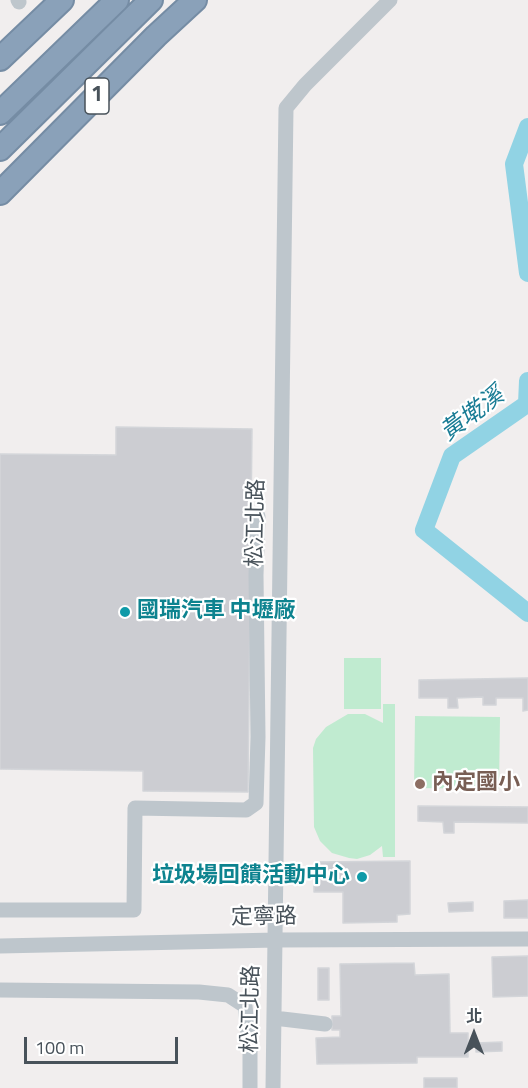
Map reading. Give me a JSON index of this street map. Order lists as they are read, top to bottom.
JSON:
{
  "streets": {
    "highway": ["1"],
    "street": ["松江北路", "定寧路"]
  },
  "crossings": [
    ["松江北路", "定寧路"]
  ],
  "water": ["黃墘溪"],
  "places": ["國瑞汽車 中壢廠", "內定國小", "垃圾場回饋活動中心"],
  "scale_bar": "100 m",
  "north": "top"
}
